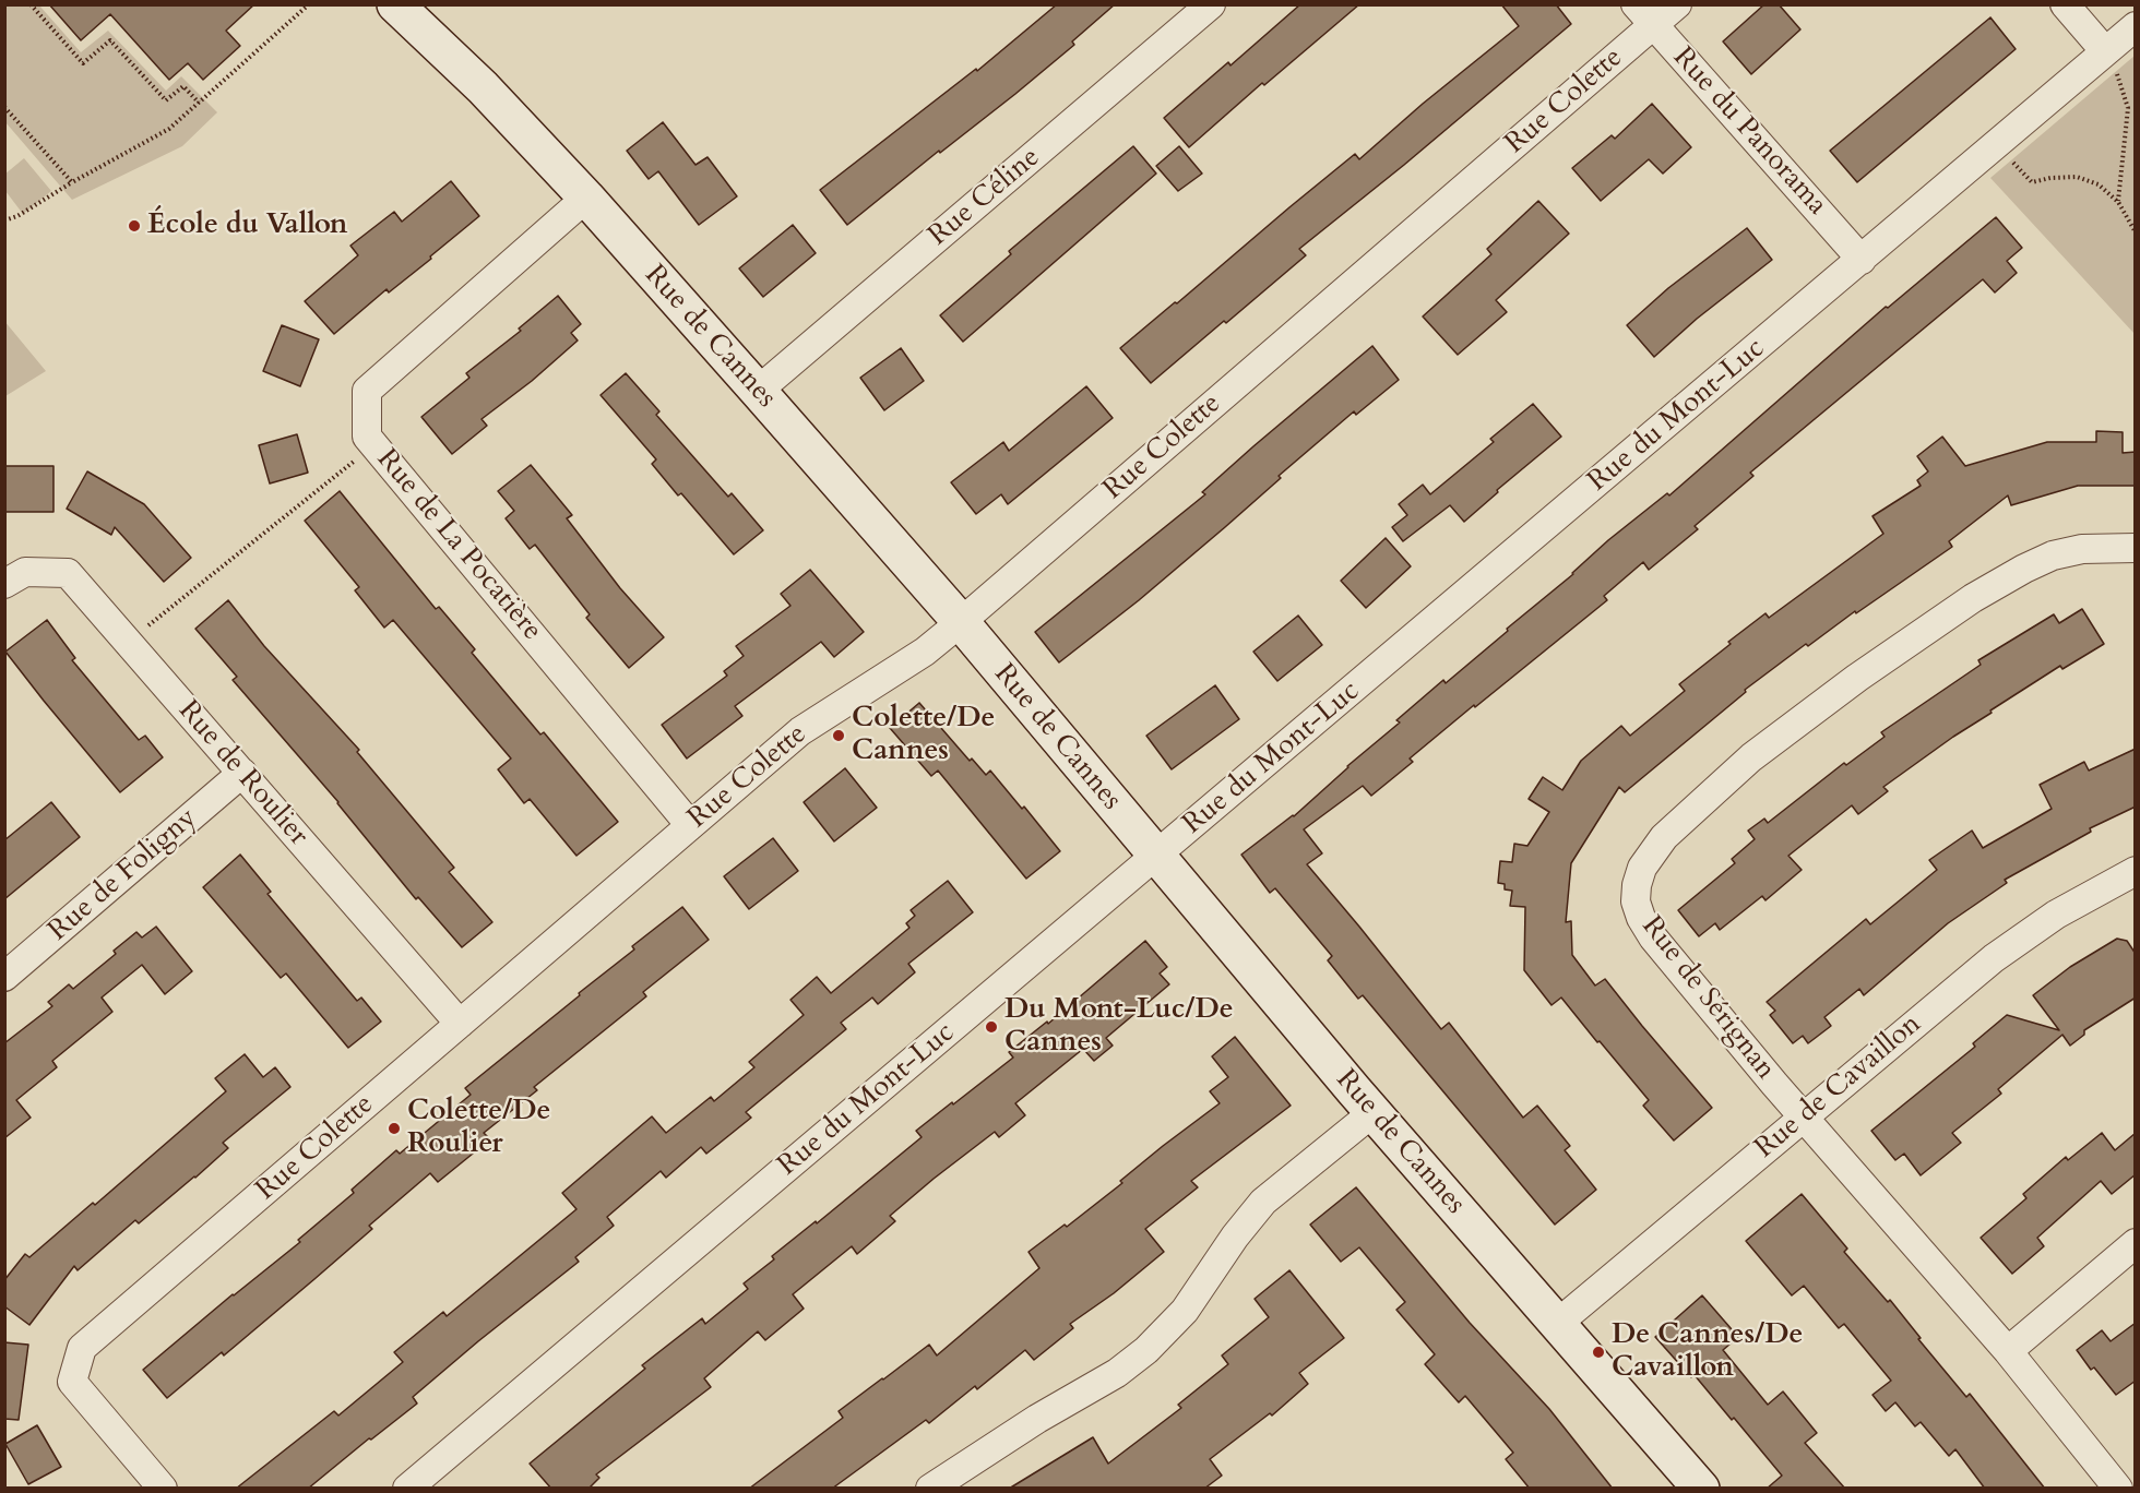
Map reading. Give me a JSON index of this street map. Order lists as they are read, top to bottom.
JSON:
{
  "streets": {
    "street": [
      "Rue Colette",
      "Rue du Panorama",
      "Rue Céline",
      "Rue de Cannes",
      "Rue du Mont-Luc",
      "Rue de La Pocatière",
      "Rue de Roulier",
      "Rue de Foligny",
      "Rue de Sérignan",
      "Rue de Cavaillon"
    ]
  },
  "crossings": [
    ["Rue Colette", "Rue du Panorama"],
    ["Rue Colette", "Rue de Cannes"],
    ["Rue Colette", "Rue de La Pocatière"],
    ["Rue Colette", "Rue de Roulier"],
    ["Rue du Panorama", "Rue du Mont-Luc"],
    ["Rue Céline", "Rue de Cannes"],
    ["Rue de Cannes", "Rue du Mont-Luc"],
    ["Rue de Cannes", "Rue de La Pocatière"],
    ["Rue de Cannes", "Rue de Cavaillon"],
    ["Rue de Roulier", "Rue de Foligny"],
    ["Rue de Sérignan", "Rue de Cavaillon"]
  ],
  "places": [
    "École du Vallon",
    "Colette/De Cannes",
    "Du Mont-Luc/De Cannes",
    "Colette/De Roulier",
    "De Cannes/De Cavaillon"
  ]
}
